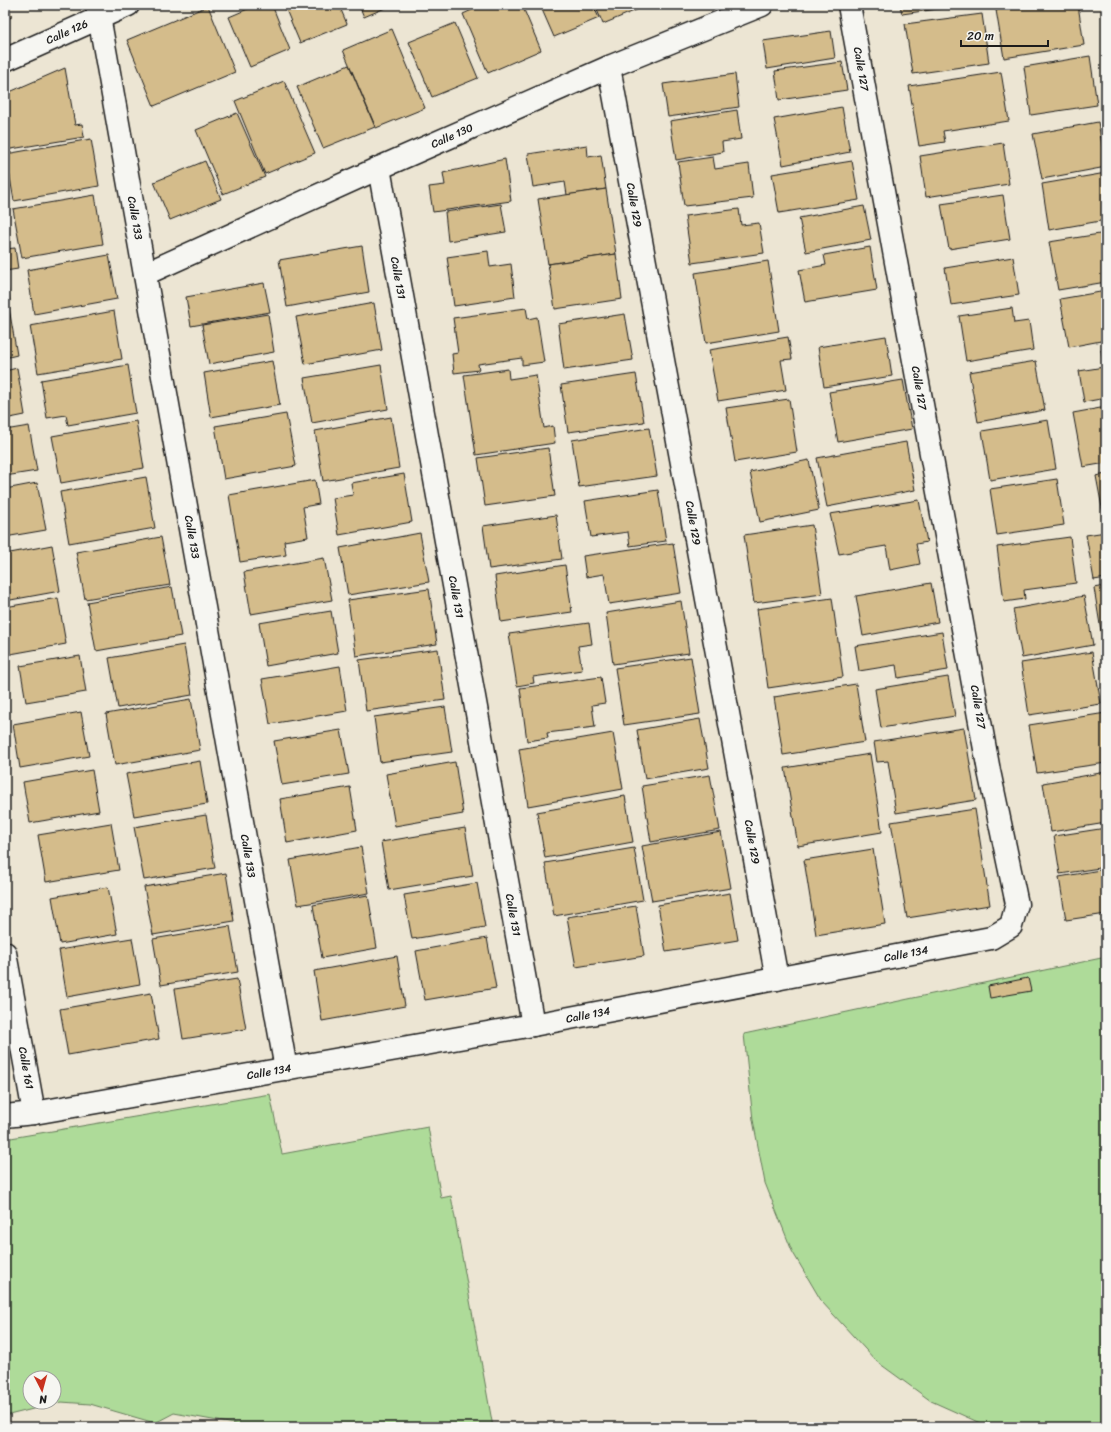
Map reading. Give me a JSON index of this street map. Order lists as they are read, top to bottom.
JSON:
{
  "streets": {
    "street": [
      "Calle 126",
      "Calle 127",
      "Calle 130",
      "Calle 129",
      "Calle 133",
      "Calle 131",
      "Calle 134",
      "Calle 161"
    ]
  },
  "crossings": [
    ["Calle 126", "Calle 133"],
    ["Calle 127", "Calle 134"],
    ["Calle 130", "Calle 129"],
    ["Calle 130", "Calle 133"],
    ["Calle 130", "Calle 131"],
    ["Calle 129", "Calle 134"],
    ["Calle 133", "Calle 134"],
    ["Calle 131", "Calle 134"],
    ["Calle 134", "Calle 161"]
  ],
  "scale_bar": "20 m",
  "north": "bottom"
}
